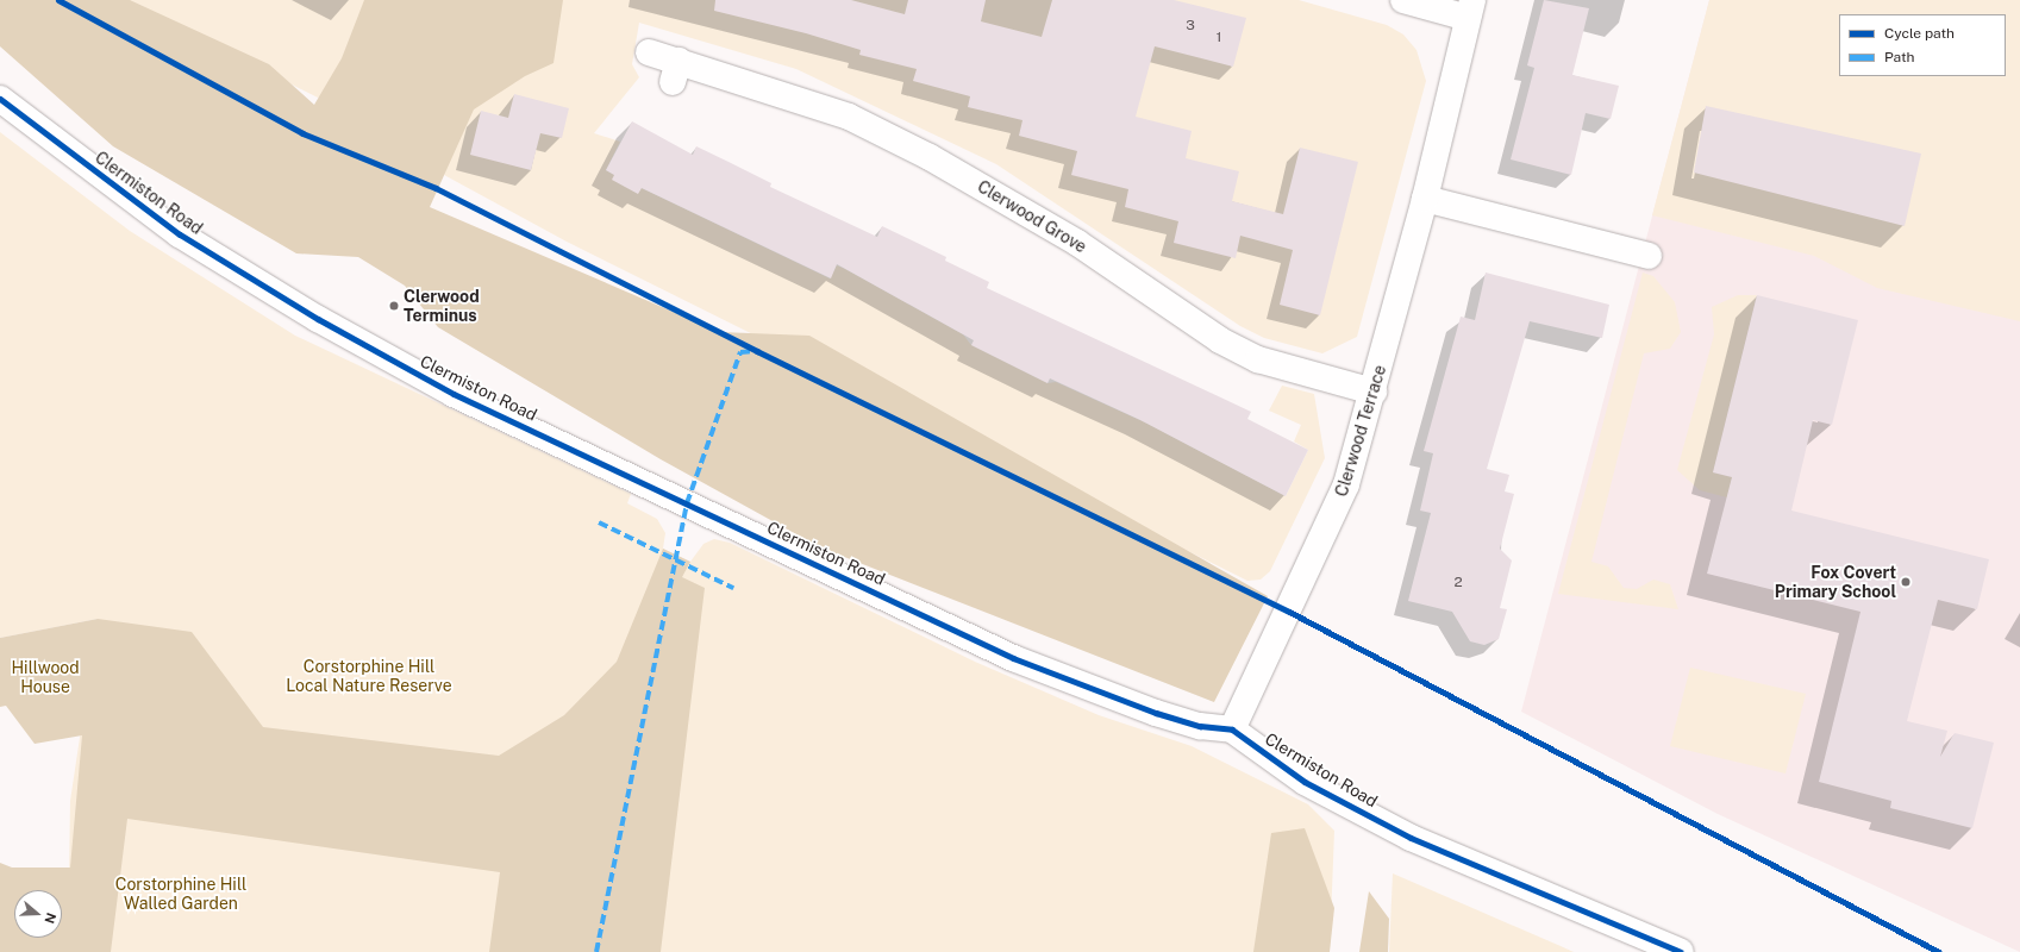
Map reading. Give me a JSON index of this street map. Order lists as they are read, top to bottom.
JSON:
{
  "streets": {
    "street": ["Clermiston Road", "Clerwood Grove", "Clerwood Terrace"]
  },
  "crossings": [
    ["Clermiston Road", "Clerwood Terrace"],
    ["Clerwood Grove", "Clerwood Terrace"]
  ],
  "parks": ["Corstorphine Hill Local Nature Reserve", "Hillwood House", "Corstorphine Hill Walled Garden"],
  "places": ["Clerwood Terminus", "Fox Covert Primary School"],
  "house_numbers": ["3", "1", "2"],
  "legend": ["Cycle path", "Path"],
  "north": "right"
}
